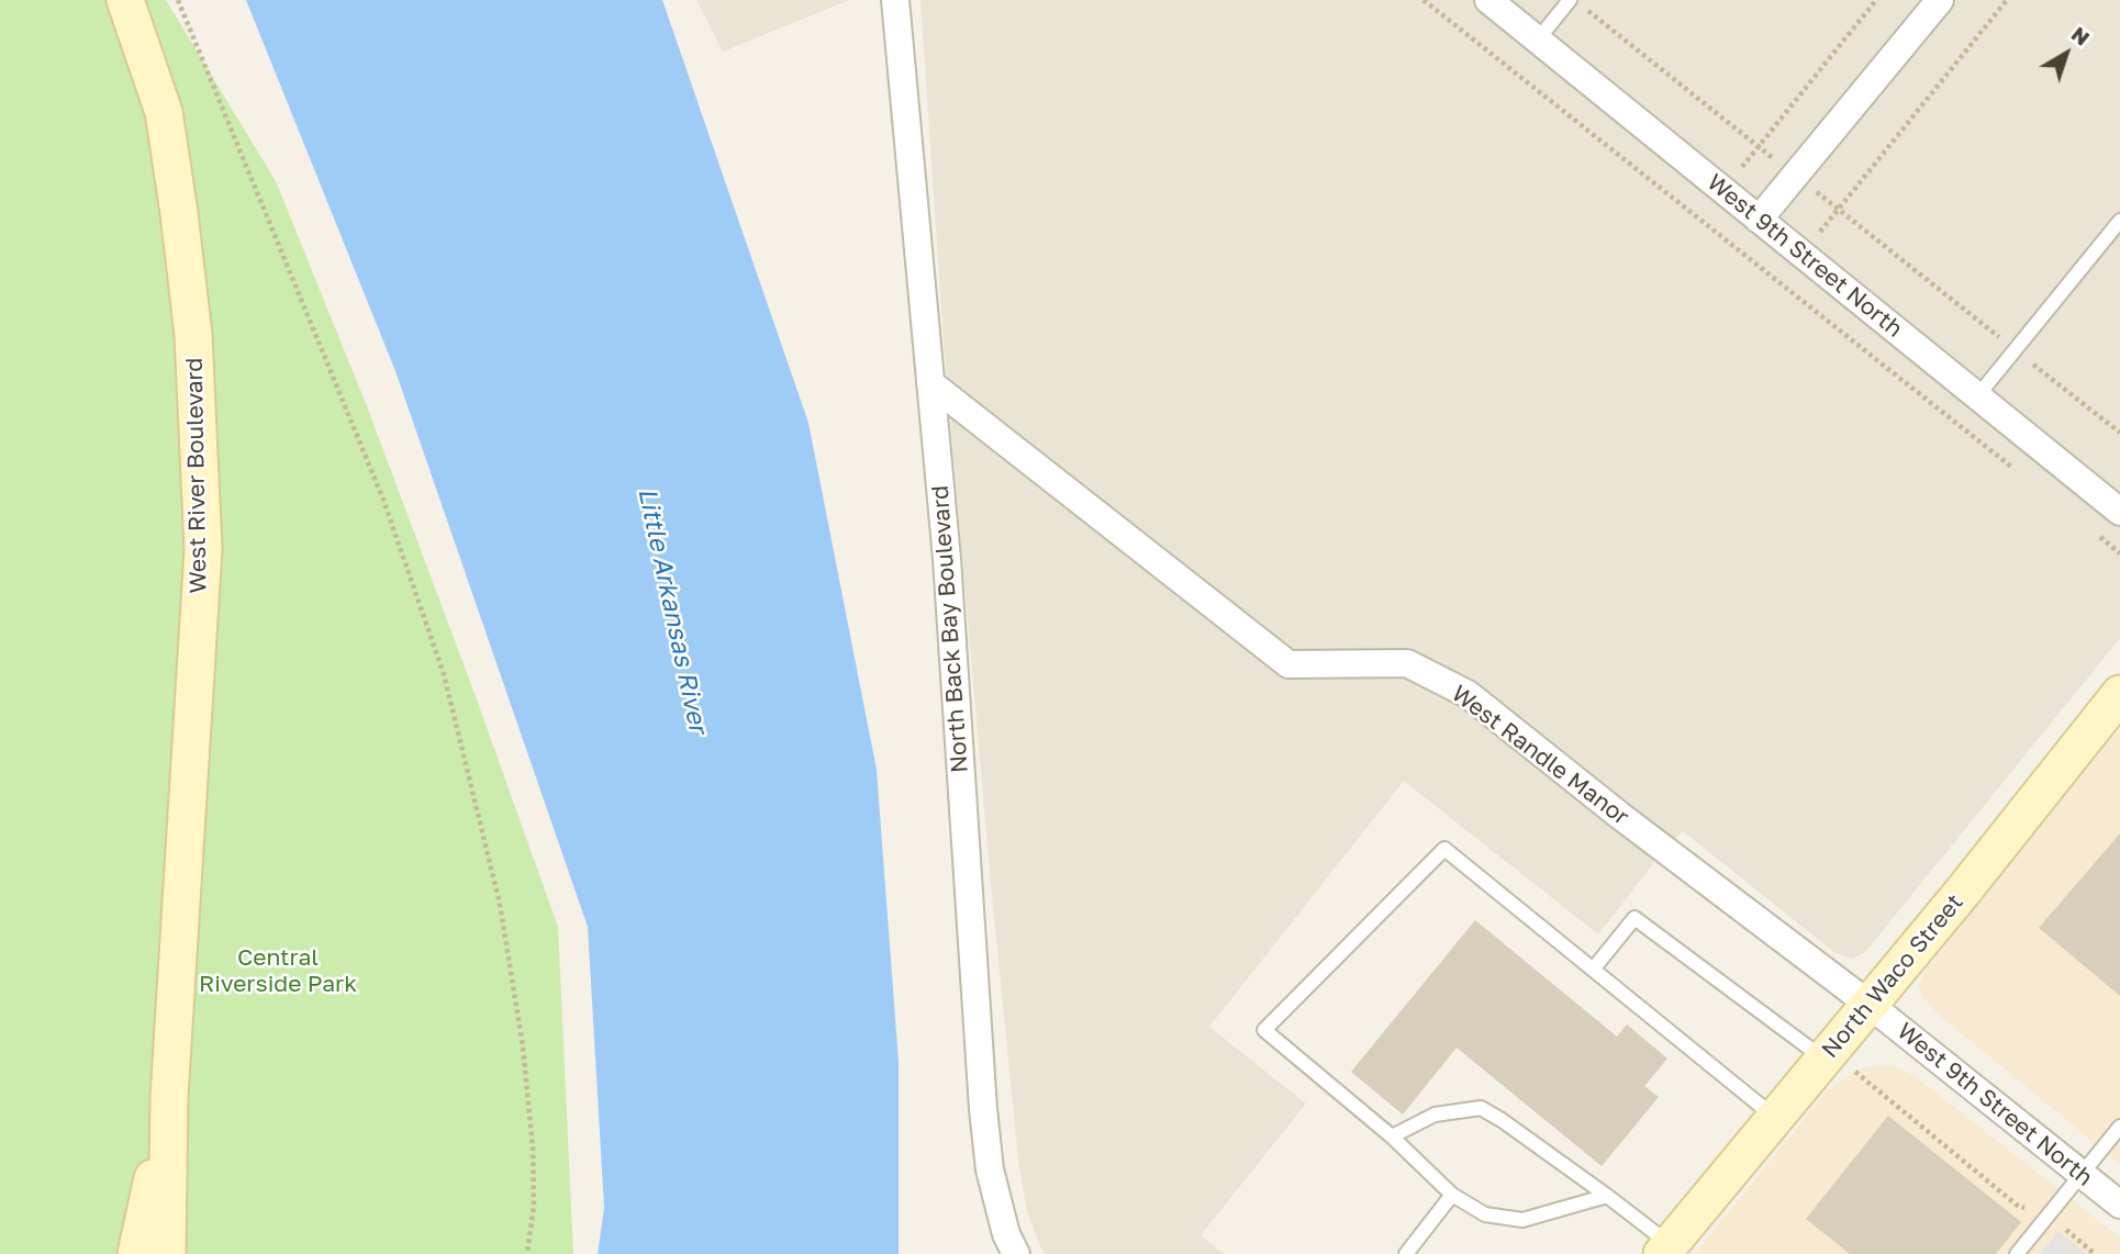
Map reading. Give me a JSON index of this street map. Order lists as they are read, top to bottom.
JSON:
{
  "streets": {
    "street": [
      "West 9th Street North",
      "West River Boulevard",
      "North Back Bay Boulevard",
      "West Randle Manor",
      "North Waco Street"
    ]
  },
  "crossings": [
    ["West 9th Street North", "West Randle Manor"],
    ["West 9th Street North", "North Waco Street"],
    ["North Back Bay Boulevard", "West Randle Manor"],
    ["West Randle Manor", "North Waco Street"]
  ],
  "water": ["Little Arkansas River"],
  "parks": ["Central Riverside Park"],
  "north": "top right"
}
